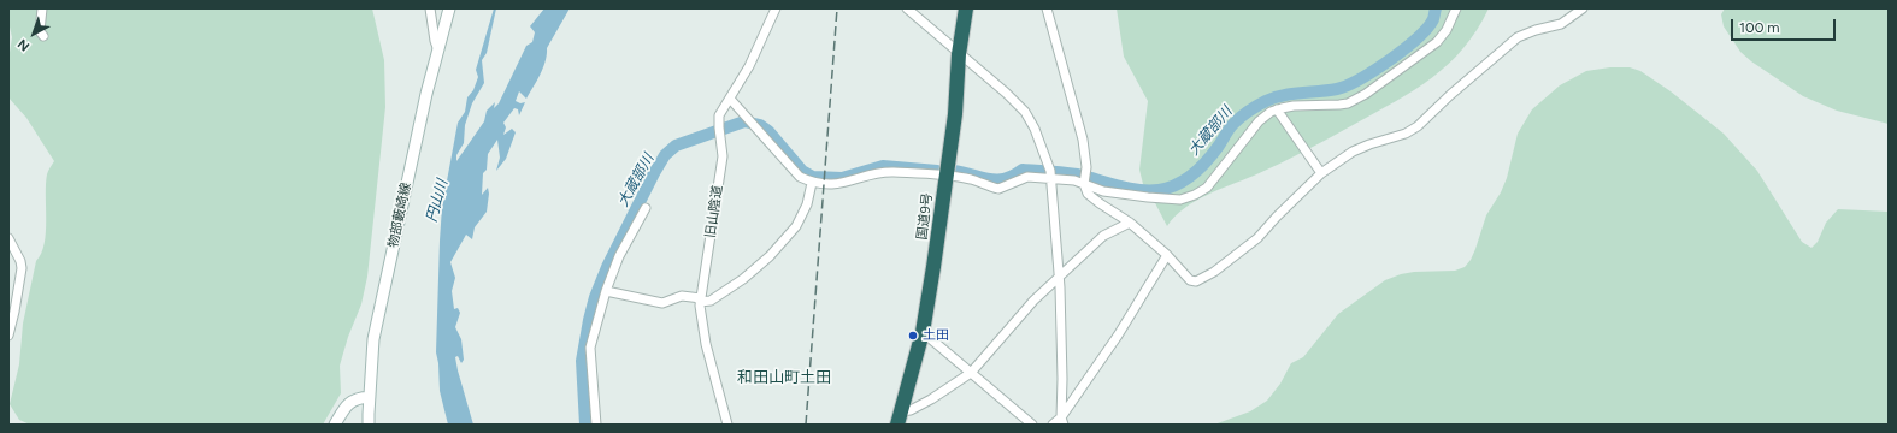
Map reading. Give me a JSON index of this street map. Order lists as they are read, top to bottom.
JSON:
{
  "streets": {
    "highway": ["国道9号"],
    "main road": ["物部藪崎線"],
    "street": ["旧山陰道"]
  },
  "districts": ["和田山町土田"],
  "water": ["大蔵部川", "円山川"],
  "places": ["土田"],
  "scale_bar": "100 m",
  "north": "bottom left"
}
